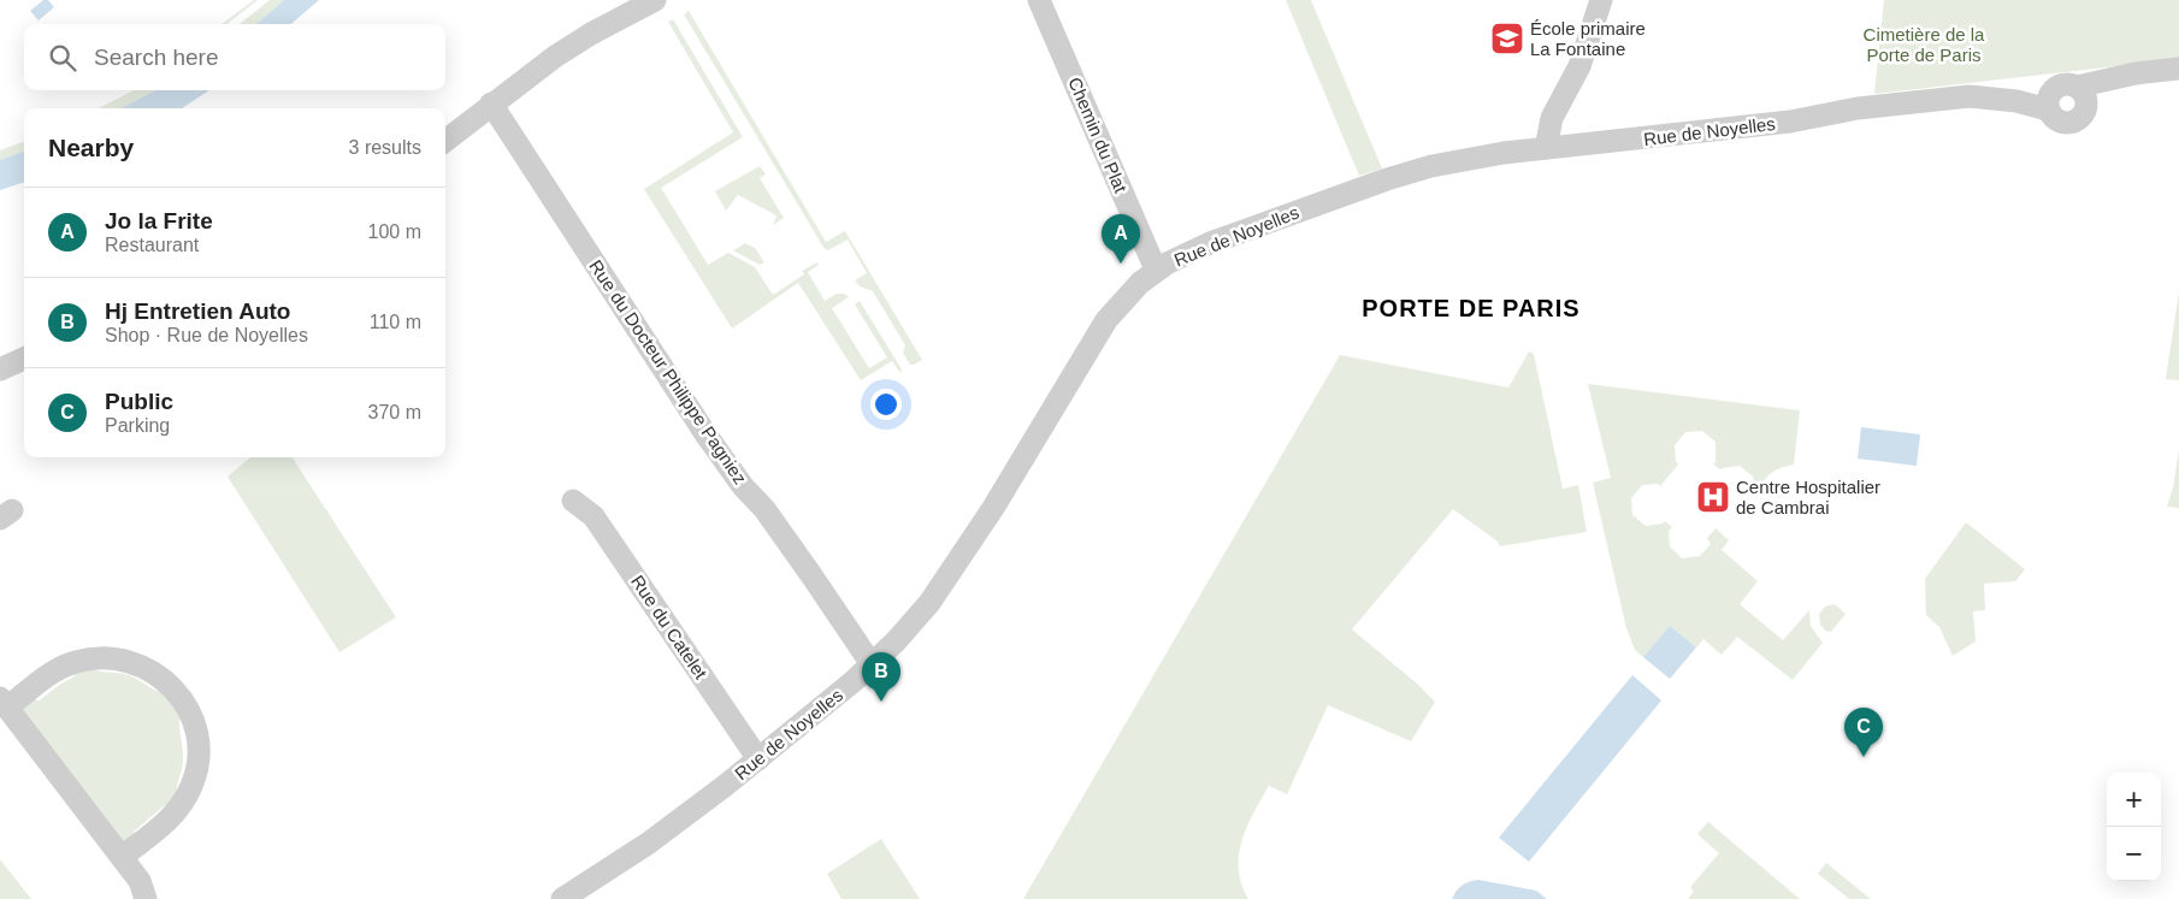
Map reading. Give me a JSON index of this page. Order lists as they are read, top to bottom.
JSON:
{
  "streets": {
    "street": [
      "Rue de Noyelles",
      "Chemin du Plat",
      "Rue du Docteur Philippe Pagniez",
      "Rue du Catelet"
    ]
  },
  "crossings": [
    ["Rue de Noyelles", "Chemin du Plat"],
    ["Rue de Noyelles", "Rue du Docteur Philippe Pagniez"],
    ["Rue de Noyelles", "Rue du Catelet"]
  ],
  "districts": ["PORTE DE PARIS"],
  "parks": ["Cimetière de la Porte de Paris"],
  "places": {
    "school or university": ["École primaire La Fontaine"],
    "hospital": ["Centre Hospitalier de Cambrai"]
  },
  "page": {
    "search": "Search here",
    "heading": ["Nearby", "3 results"],
    "list": [
      {
        "mark": "A",
        "name": "Jo la Frite",
        "note": "Restaurant",
        "value": "100 m"
      },
      {
        "mark": "B",
        "name": "Hj Entretien Auto",
        "note": "Shop · Rue de Noyelles",
        "value": "110 m"
      },
      {
        "mark": "C",
        "name": "Public",
        "note": "Parking",
        "value": "370 m"
      }
    ],
    "pins": ["A", "B", "C"],
    "map_buttons": ["+", "−"]
  }
}
